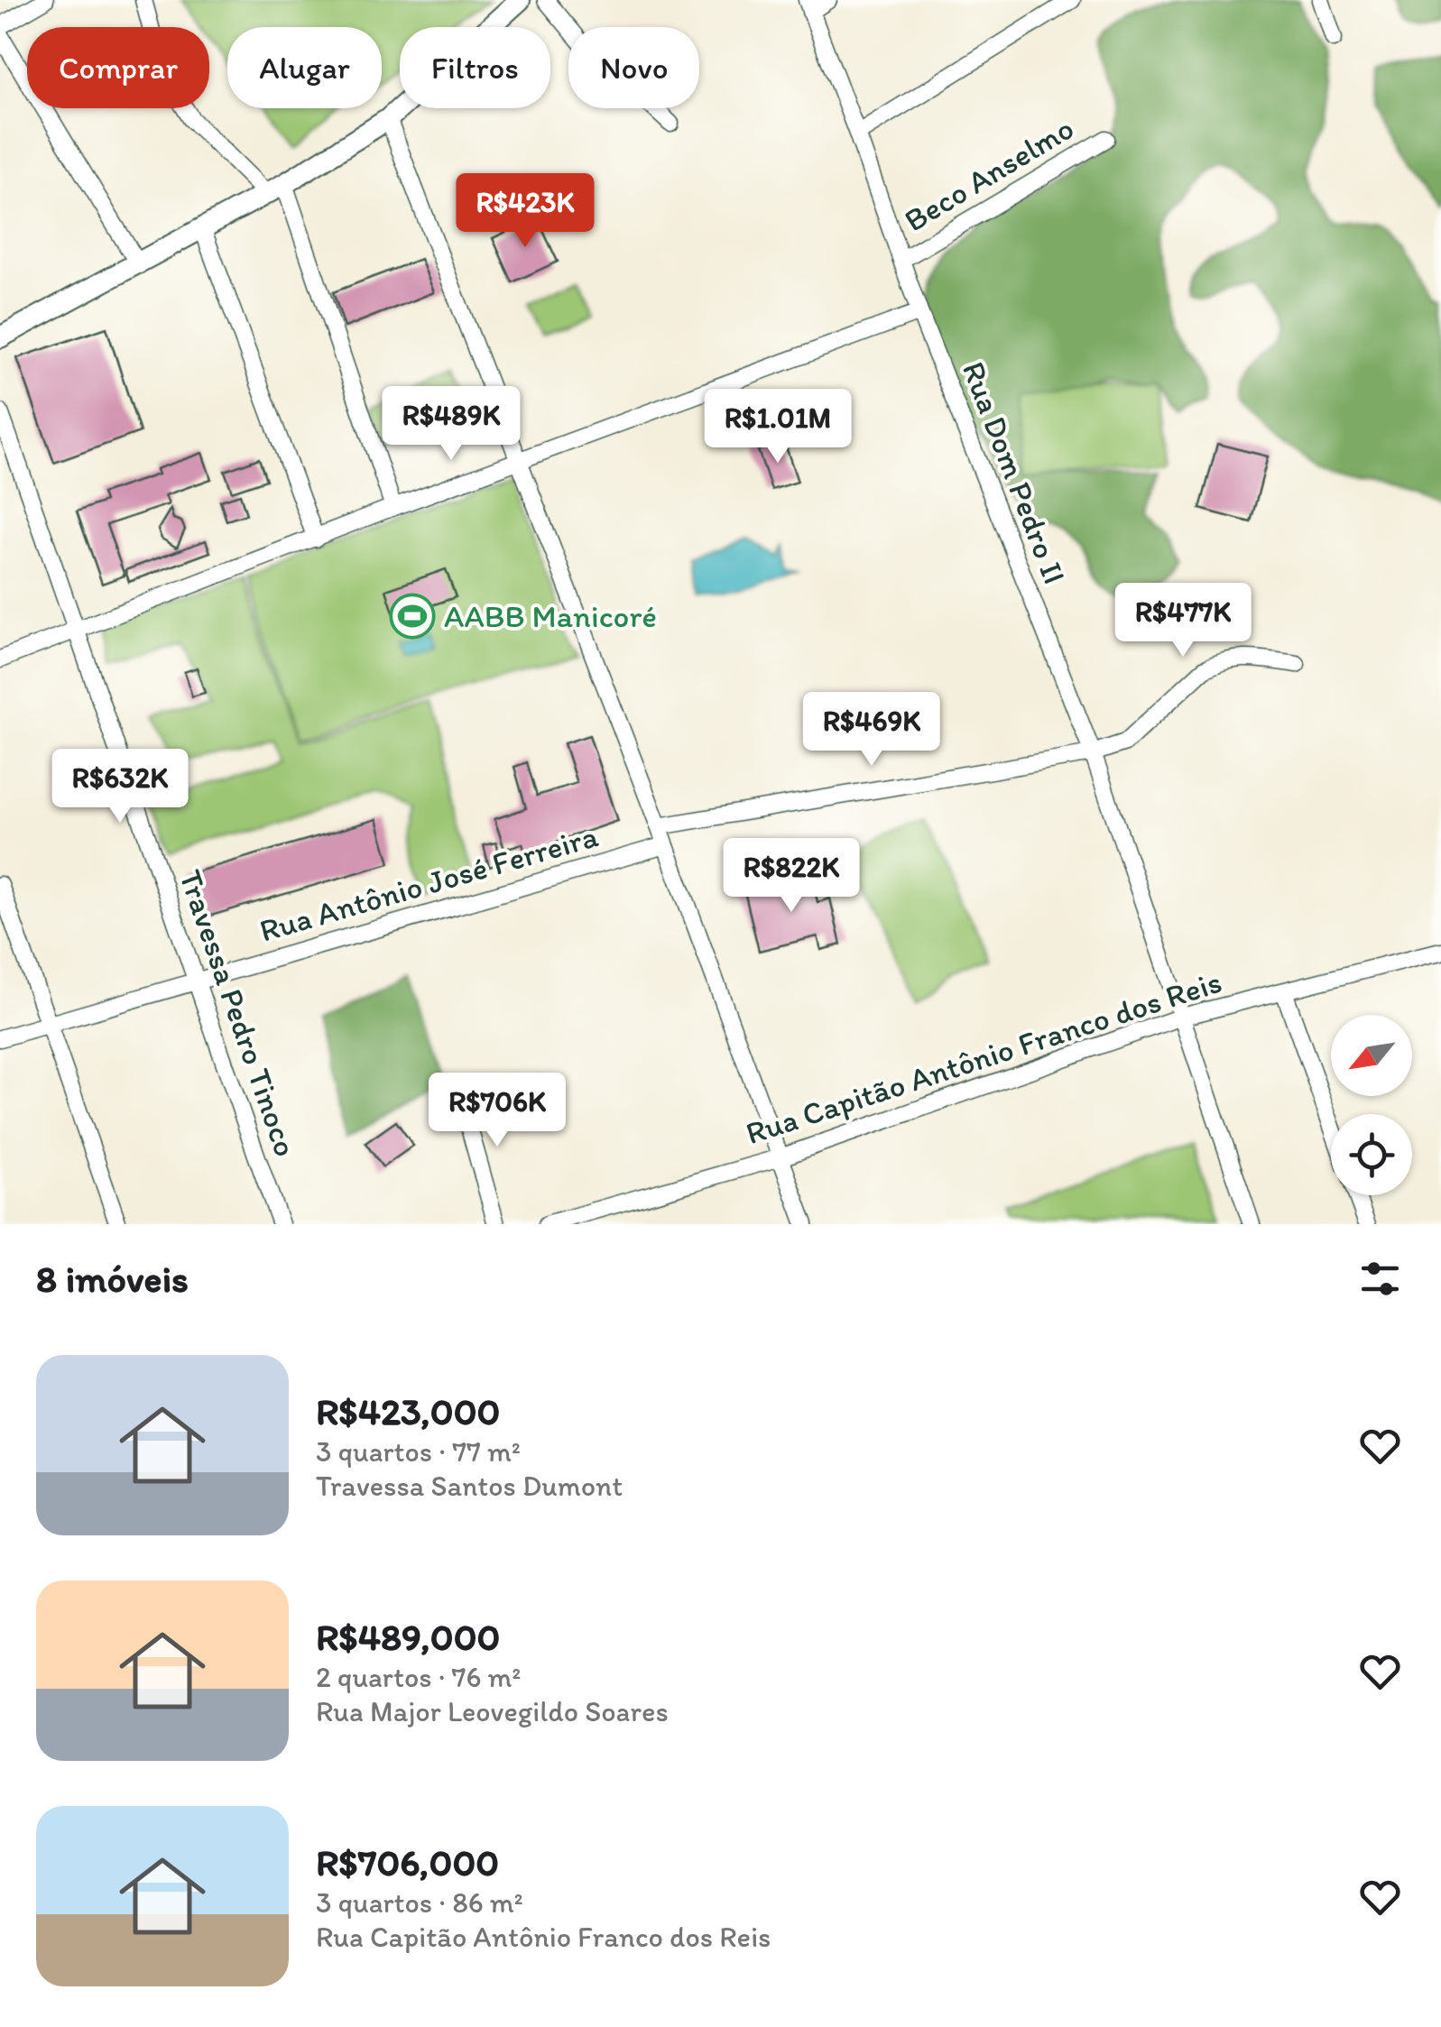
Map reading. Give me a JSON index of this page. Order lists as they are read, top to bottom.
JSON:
{
  "streets": {
    "street": [
      "Beco Anselmo",
      "Rua Dom Pedro II",
      "Rua Antônio José Ferreira",
      "Travessa Pedro Tinoco",
      "Rua Capitão Antônio Franco dos Reis"
    ]
  },
  "crossings": [
    ["Beco Anselmo", "Rua Dom Pedro II"],
    ["Rua Dom Pedro II", "Rua Capitão Antônio Franco dos Reis"],
    ["Rua Antônio José Ferreira", "Travessa Pedro Tinoco"]
  ],
  "places": {
    "sports": ["AABB Manicoré"]
  },
  "north": "bottom left",
  "page": {
    "chip": [
      "Comprar",
      "Alugar",
      "Filtros",
      "Novo"
    ],
    "price": [
      "R$423K",
      "R$489K",
      "R$1.01M",
      "R$477K",
      "R$469K",
      "R$632K",
      "R$822K",
      "R$706K"
    ],
    "heading": "8 imóveis",
    "list": [
      {
        "name": "R$423,000",
        "note": "3 quartos · 77 m² · Travessa Santos Dumont"
      },
      {
        "name": "R$489,000",
        "note": "2 quartos · 76 m² · Rua Major Leovegildo Soares"
      },
      {
        "name": "R$706,000",
        "note": "3 quartos · 86 m² · Rua Capitão Antônio Franco dos Reis"
      }
    ]
  }
}
